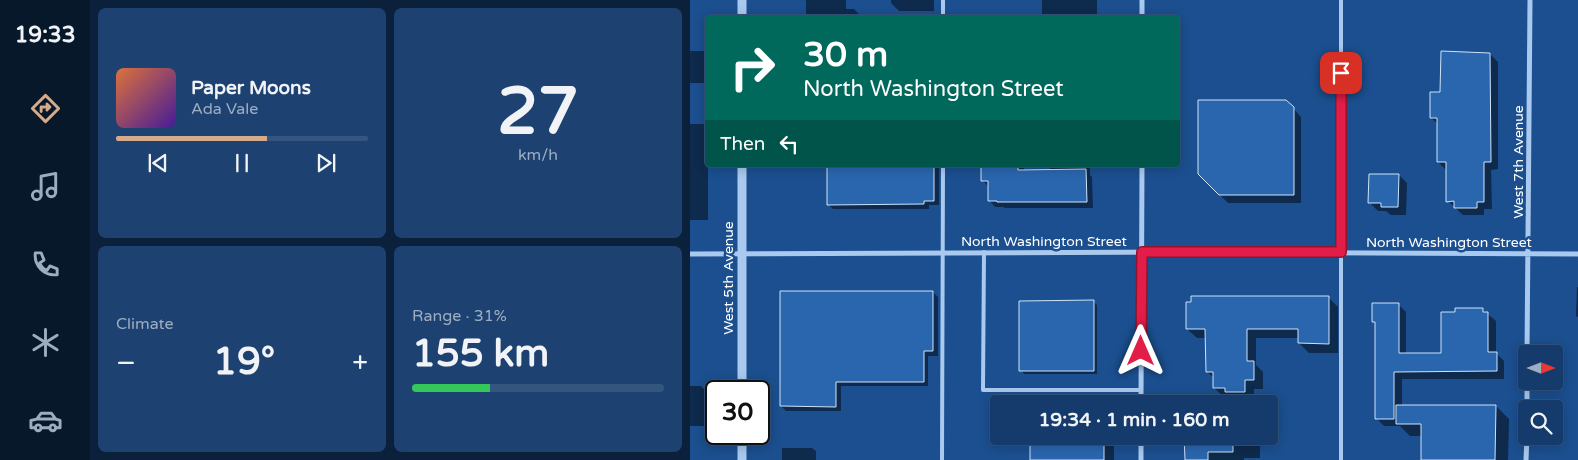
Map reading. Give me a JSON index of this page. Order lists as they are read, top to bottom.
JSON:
{
  "streets": {
    "street": ["West 7th Avenue", "North Washington Street", "West 5th Avenue"]
  },
  "crossings": [
    ["West 7th Avenue", "North Washington Street"],
    ["North Washington Street", "West 5th Avenue"]
  ],
  "north": "right",
  "page": {
    "tabs": "19:33",
    "tile": [
      ["27", "km/h"],
      "Climate",
      ["Range · 31%", "155 km"]
    ],
    "turn": ["30 m", "North Washington Street"],
    "song": ["Paper Moons", "Ada Vale"],
    "then": "Then",
    "heat": ["−", "19°", "+"],
    "limit": "30",
    "trip": "19:34 · 1 min · 160 m"
  }
}
